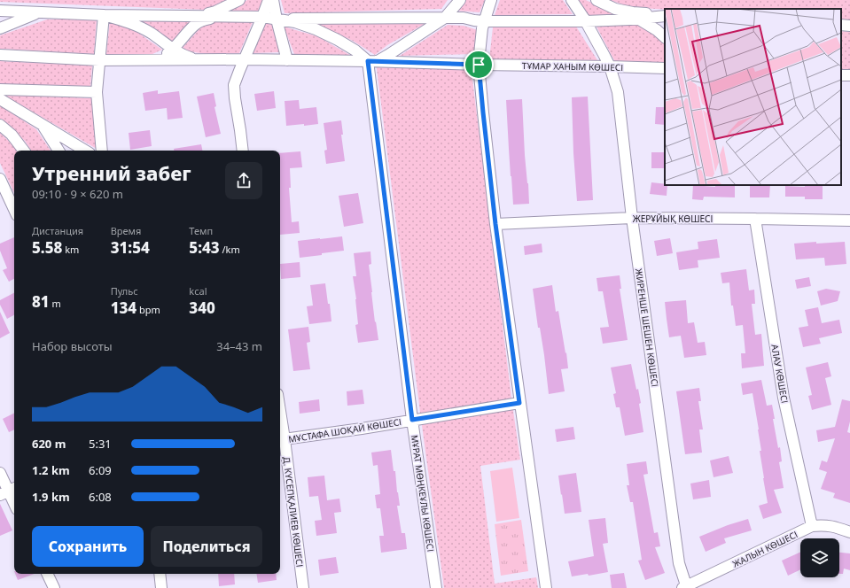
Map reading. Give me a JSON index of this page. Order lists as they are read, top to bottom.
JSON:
{
  "streets": {
    "street": [
      "ТҰМАР ХАНЫМ КӨШЕСІ",
      "ЖЕРҰЙЫҚ КӨШЕСІ",
      "ЖИРЕНШЕ ШЕШЕН КӨШЕСІ",
      "АЛАУ КӨШЕСІ",
      "МҰСТАФА ШОҚАЙ КӨШЕСІ",
      "МҰРАТ МӨҢКЕҰЛЫ КӨШЕСІ",
      "Д. КҮСЕПҚАЛИЕВ КӨШЕСІ",
      "ЖАЛЫН КӨШЕСІ"
    ]
  },
  "crossings": [
    ["ТҰМАР ХАНЫМ КӨШЕСІ", "ЖИРЕНШЕ ШЕШЕН КӨШЕСІ"],
    ["ТҰМАР ХАНЫМ КӨШЕСІ", "МҰРАТ МӨҢКЕҰЛЫ КӨШЕСІ"],
    ["ЖЕРҰЙЫҚ КӨШЕСІ", "ЖИРЕНШЕ ШЕШЕН КӨШЕСІ"],
    ["ЖЕРҰЙЫҚ КӨШЕСІ", "АЛАУ КӨШЕСІ"],
    ["ЖИРЕНШЕ ШЕШЕН КӨШЕСІ", "ЖАЛЫН КӨШЕСІ"],
    ["АЛАУ КӨШЕСІ", "ЖАЛЫН КӨШЕСІ"],
    ["МҰСТАФА ШОҚАЙ КӨШЕСІ", "МҰРАТ МӨҢКЕҰЛЫ КӨШЕСІ"],
    ["МҰСТАФА ШОҚАЙ КӨШЕСІ", "Д. КҮСЕПҚАЛИЕВ КӨШЕСІ"]
  ],
  "page": {
    "heading": ["Утренний забег", "09:10 · 9 × 620 m"],
    "stats": [
      ["Дистанция", "5.58 km"],
      ["Время", "31:54"],
      ["Темп", "5:43 /km"],
      ["81 m"],
      ["Пульс", "134 bpm"],
      ["kcal", "340"]
    ],
    "chart": ["Набор высоты", "34–43 m"],
    "list": [
      {
        "name": "620 m",
        "note": "5:31"
      },
      {
        "name": "1.2 km",
        "note": "6:09"
      },
      {
        "name": "1.9 km",
        "note": "6:08"
      }
    ],
    "buttons": ["Сохранить", "Поделиться"]
  }
}
